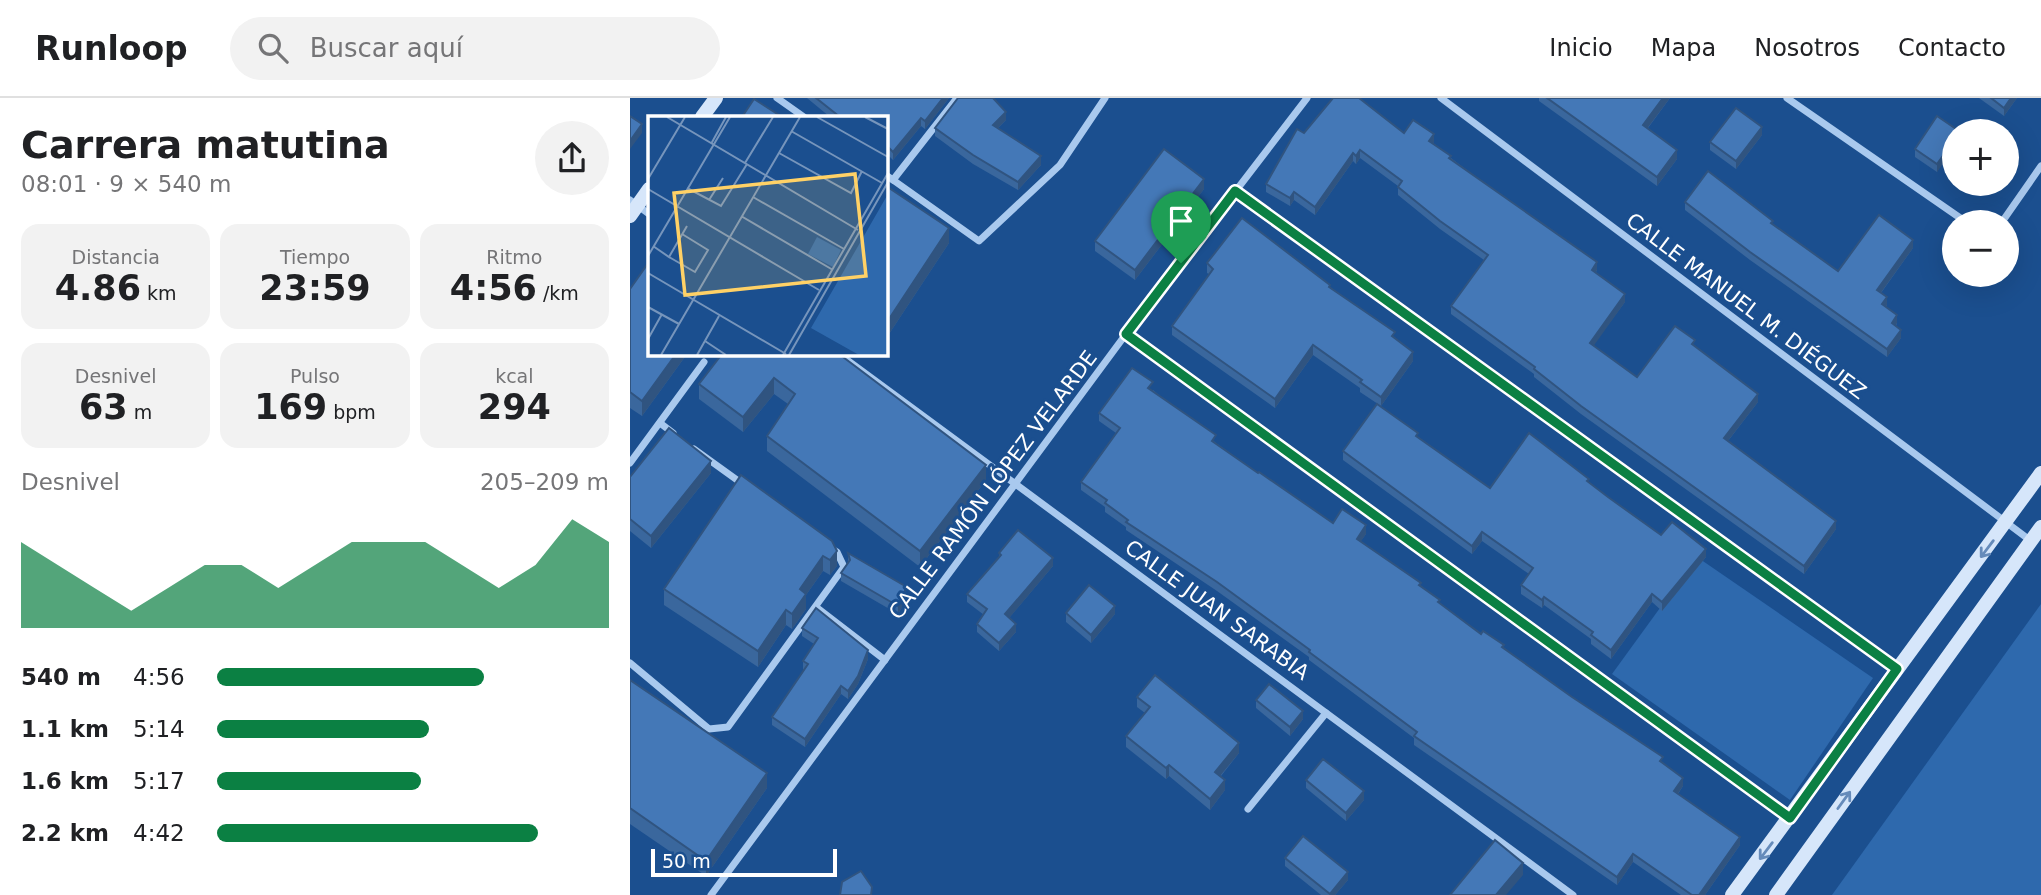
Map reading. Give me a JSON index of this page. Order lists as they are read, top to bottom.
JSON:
{
  "streets": {
    "street": ["CALLE MANUEL M. DIÉGUEZ", "CALLE RAMÓN LÓPEZ VELARDE", "CALLE JUAN SARABIA"]
  },
  "crossings": [
    ["CALLE RAMÓN LÓPEZ VELARDE", "CALLE JUAN SARABIA"]
  ],
  "scale_bar": "50 m",
  "page": {
    "header": "Runloop",
    "search": "Buscar aquí",
    "nav": [
      "Inicio",
      "Mapa",
      "Nosotros",
      "Contacto"
    ],
    "heading": ["Carrera matutina", "08:01 · 9 × 540 m"],
    "map_buttons": ["+", "−"],
    "stats": [
      ["Distancia", "4.86 km"],
      ["Tiempo", "23:59"],
      ["Ritmo", "4:56 /km"],
      ["Desnivel", "63 m"],
      ["Pulso", "169 bpm"],
      ["kcal", "294"]
    ],
    "chart": ["Desnivel", "205–209 m"],
    "list": [
      {
        "name": "540 m",
        "note": "4:56"
      },
      {
        "name": "1.1 km",
        "note": "5:14"
      },
      {
        "name": "1.6 km",
        "note": "5:17"
      },
      {
        "name": "2.2 km",
        "note": "4:42"
      }
    ],
    "scale": "50 m"
  }
}
